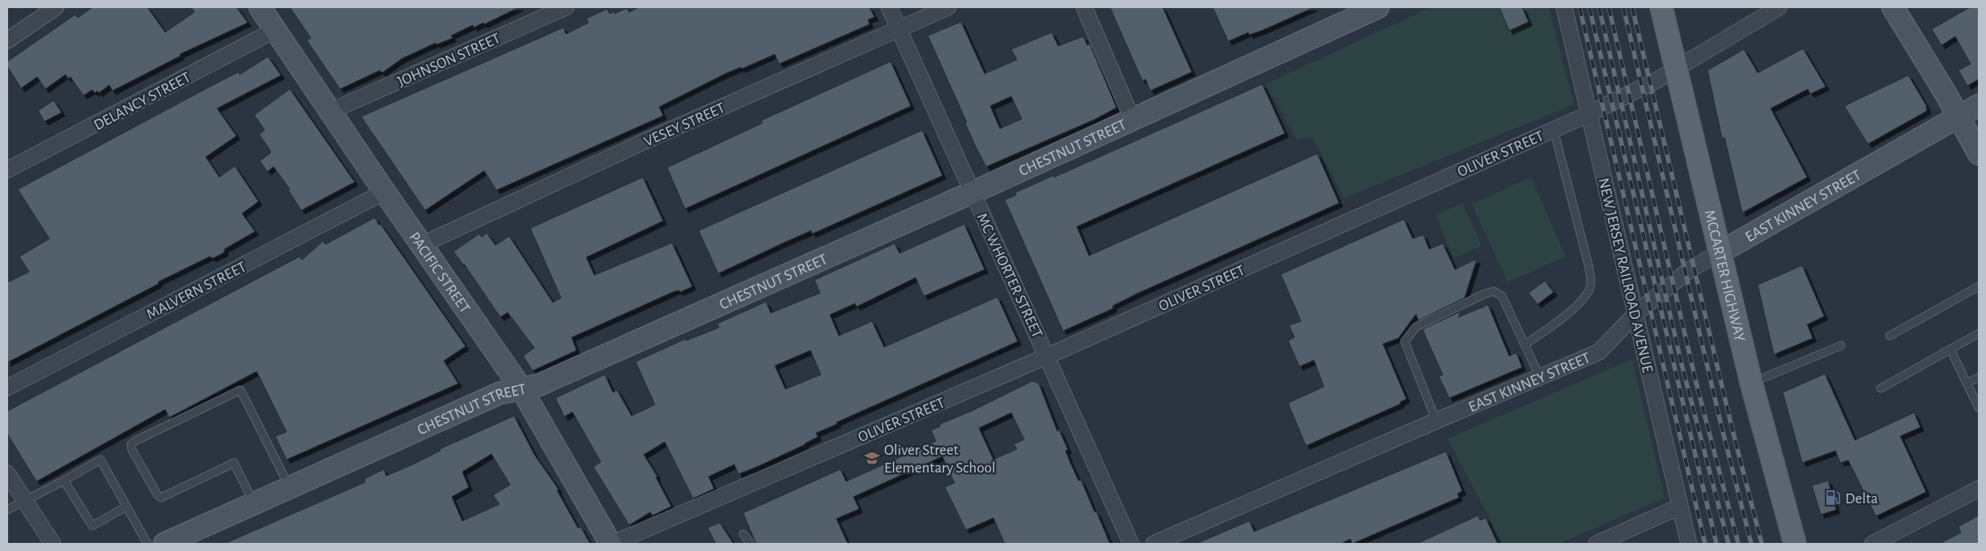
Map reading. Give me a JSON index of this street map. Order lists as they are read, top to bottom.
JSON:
{
  "streets": {
    "main road": ["MCCARTER HIGHWAY"],
    "street": [
      "JOHNSON STREET",
      "DELANCY STREET",
      "VESEY STREET",
      "CHESTNUT STREET",
      "OLIVER STREET",
      "EAST KINNEY STREET",
      "PACIFIC STREET",
      "MC WHORTER STREET",
      "NEW JERSEY RAILROAD AVENUE",
      "MALVERN STREET"
    ]
  },
  "crossings": [
    ["JOHNSON STREET", "PACIFIC STREET"],
    ["DELANCY STREET", "PACIFIC STREET"],
    ["VESEY STREET", "PACIFIC STREET"],
    ["VESEY STREET", "MC WHORTER STREET"],
    ["CHESTNUT STREET", "PACIFIC STREET"],
    ["CHESTNUT STREET", "MC WHORTER STREET"],
    ["OLIVER STREET", "PACIFIC STREET"],
    ["OLIVER STREET", "MC WHORTER STREET"],
    ["OLIVER STREET", "NEW JERSEY RAILROAD AVENUE"],
    ["OLIVER STREET", "MCCARTER HIGHWAY"],
    ["EAST KINNEY STREET", "NEW JERSEY RAILROAD AVENUE"],
    ["EAST KINNEY STREET", "MCCARTER HIGHWAY"],
    ["PACIFIC STREET", "MALVERN STREET"]
  ],
  "places": {
    "school or university": ["Oliver Street Elementary School"],
    "fuel station": ["Delta"]
  }
}
